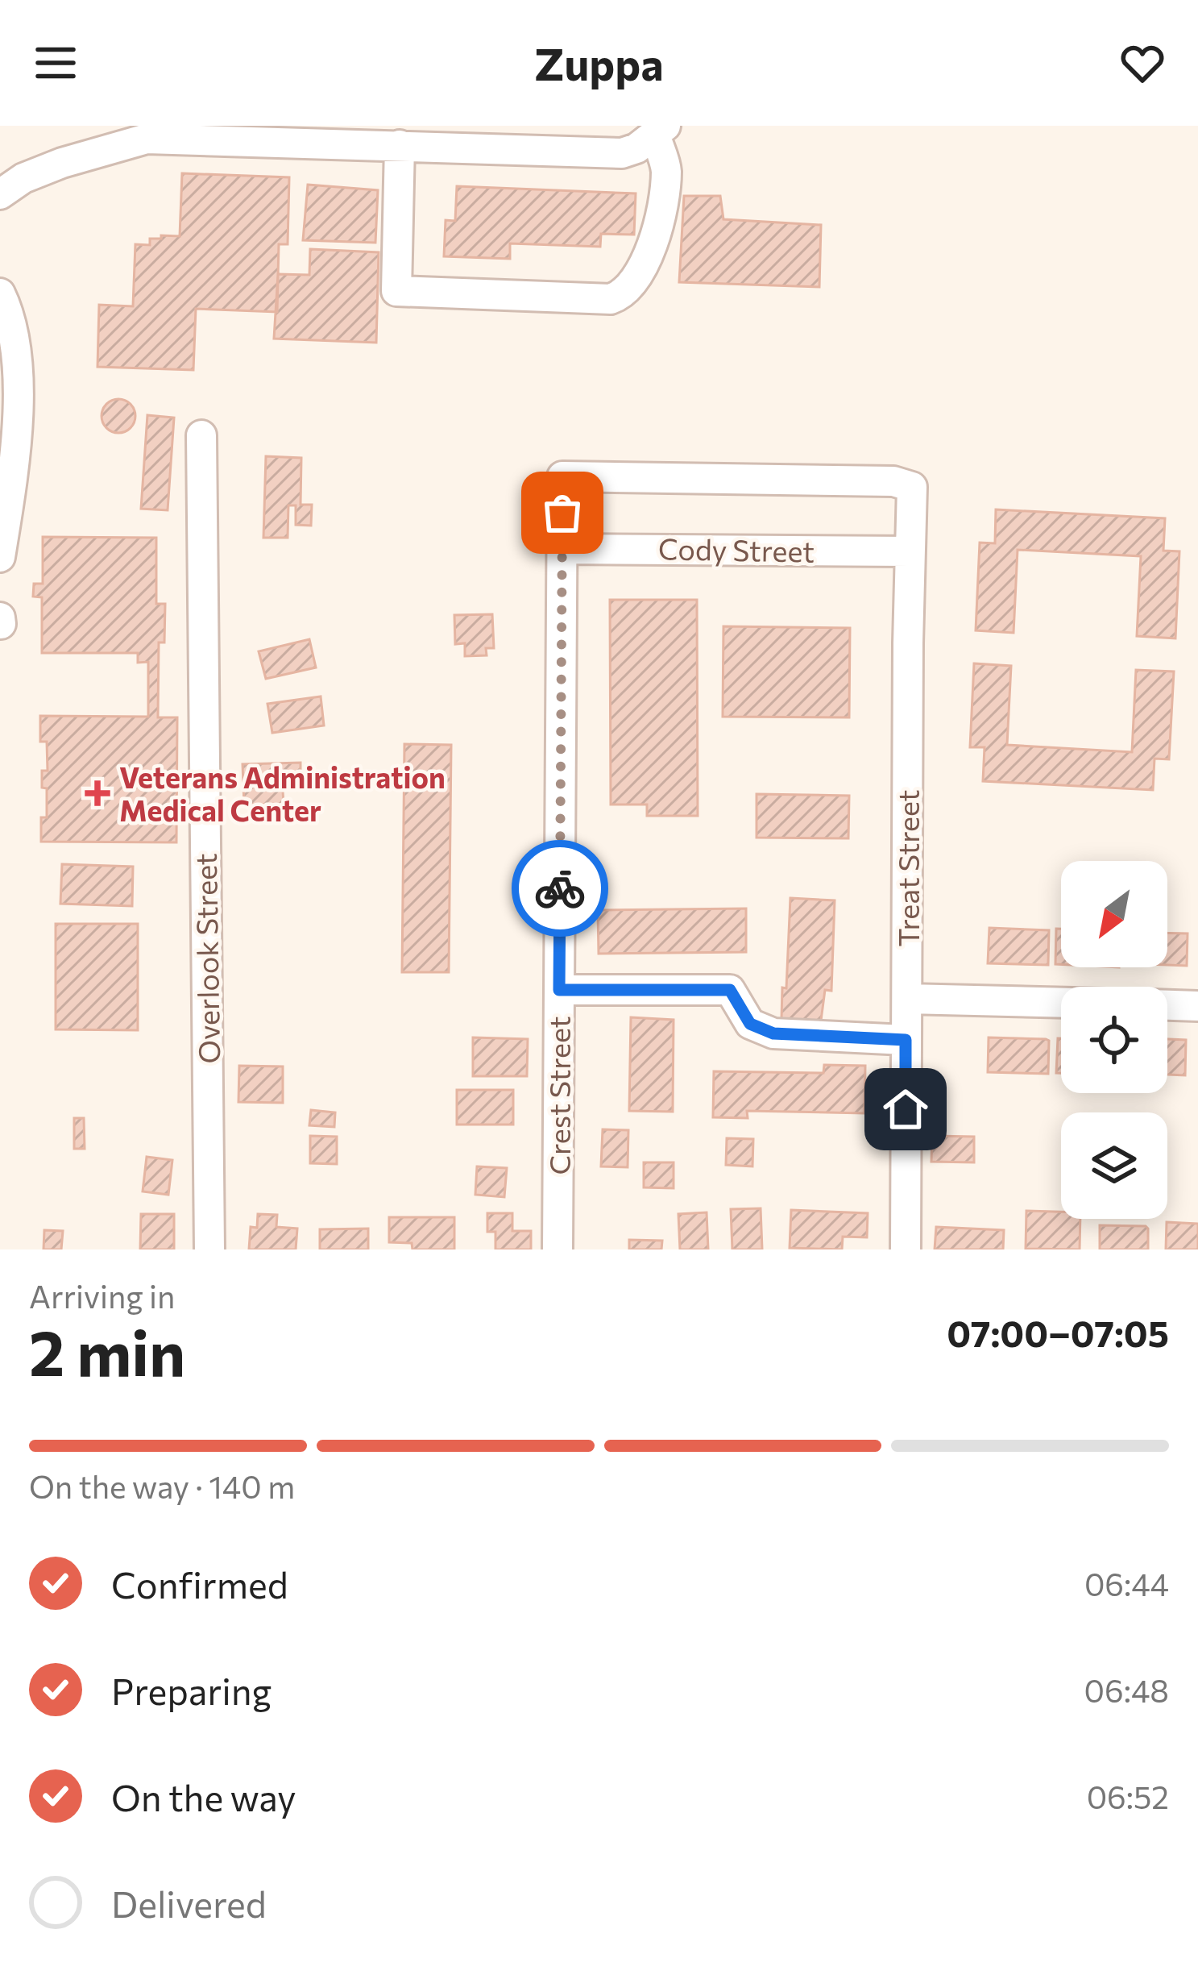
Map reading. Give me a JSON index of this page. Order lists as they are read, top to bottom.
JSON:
{
  "streets": {
    "street": [
      "Cody Street",
      "Treat Street",
      "Overlook Street",
      "Crest Street"
    ]
  },
  "crossings": [
    ["Cody Street", "Treat Street"],
    ["Cody Street", "Crest Street"],
    ["Treat Street", "Crest Street"]
  ],
  "places": {
    "health": ["Veterans Administration Medical Center"]
  },
  "north": "bottom left",
  "page": {
    "header": "Zuppa",
    "heading": ["2 min", "Arriving in", "07:00–07:05"],
    "bar": "On the way · 140 m",
    "list": [
      ["Confirmed", "06:44"],
      ["Preparing", "06:48"],
      ["On the way", "06:52"],
      "Delivered"
    ]
  }
}
